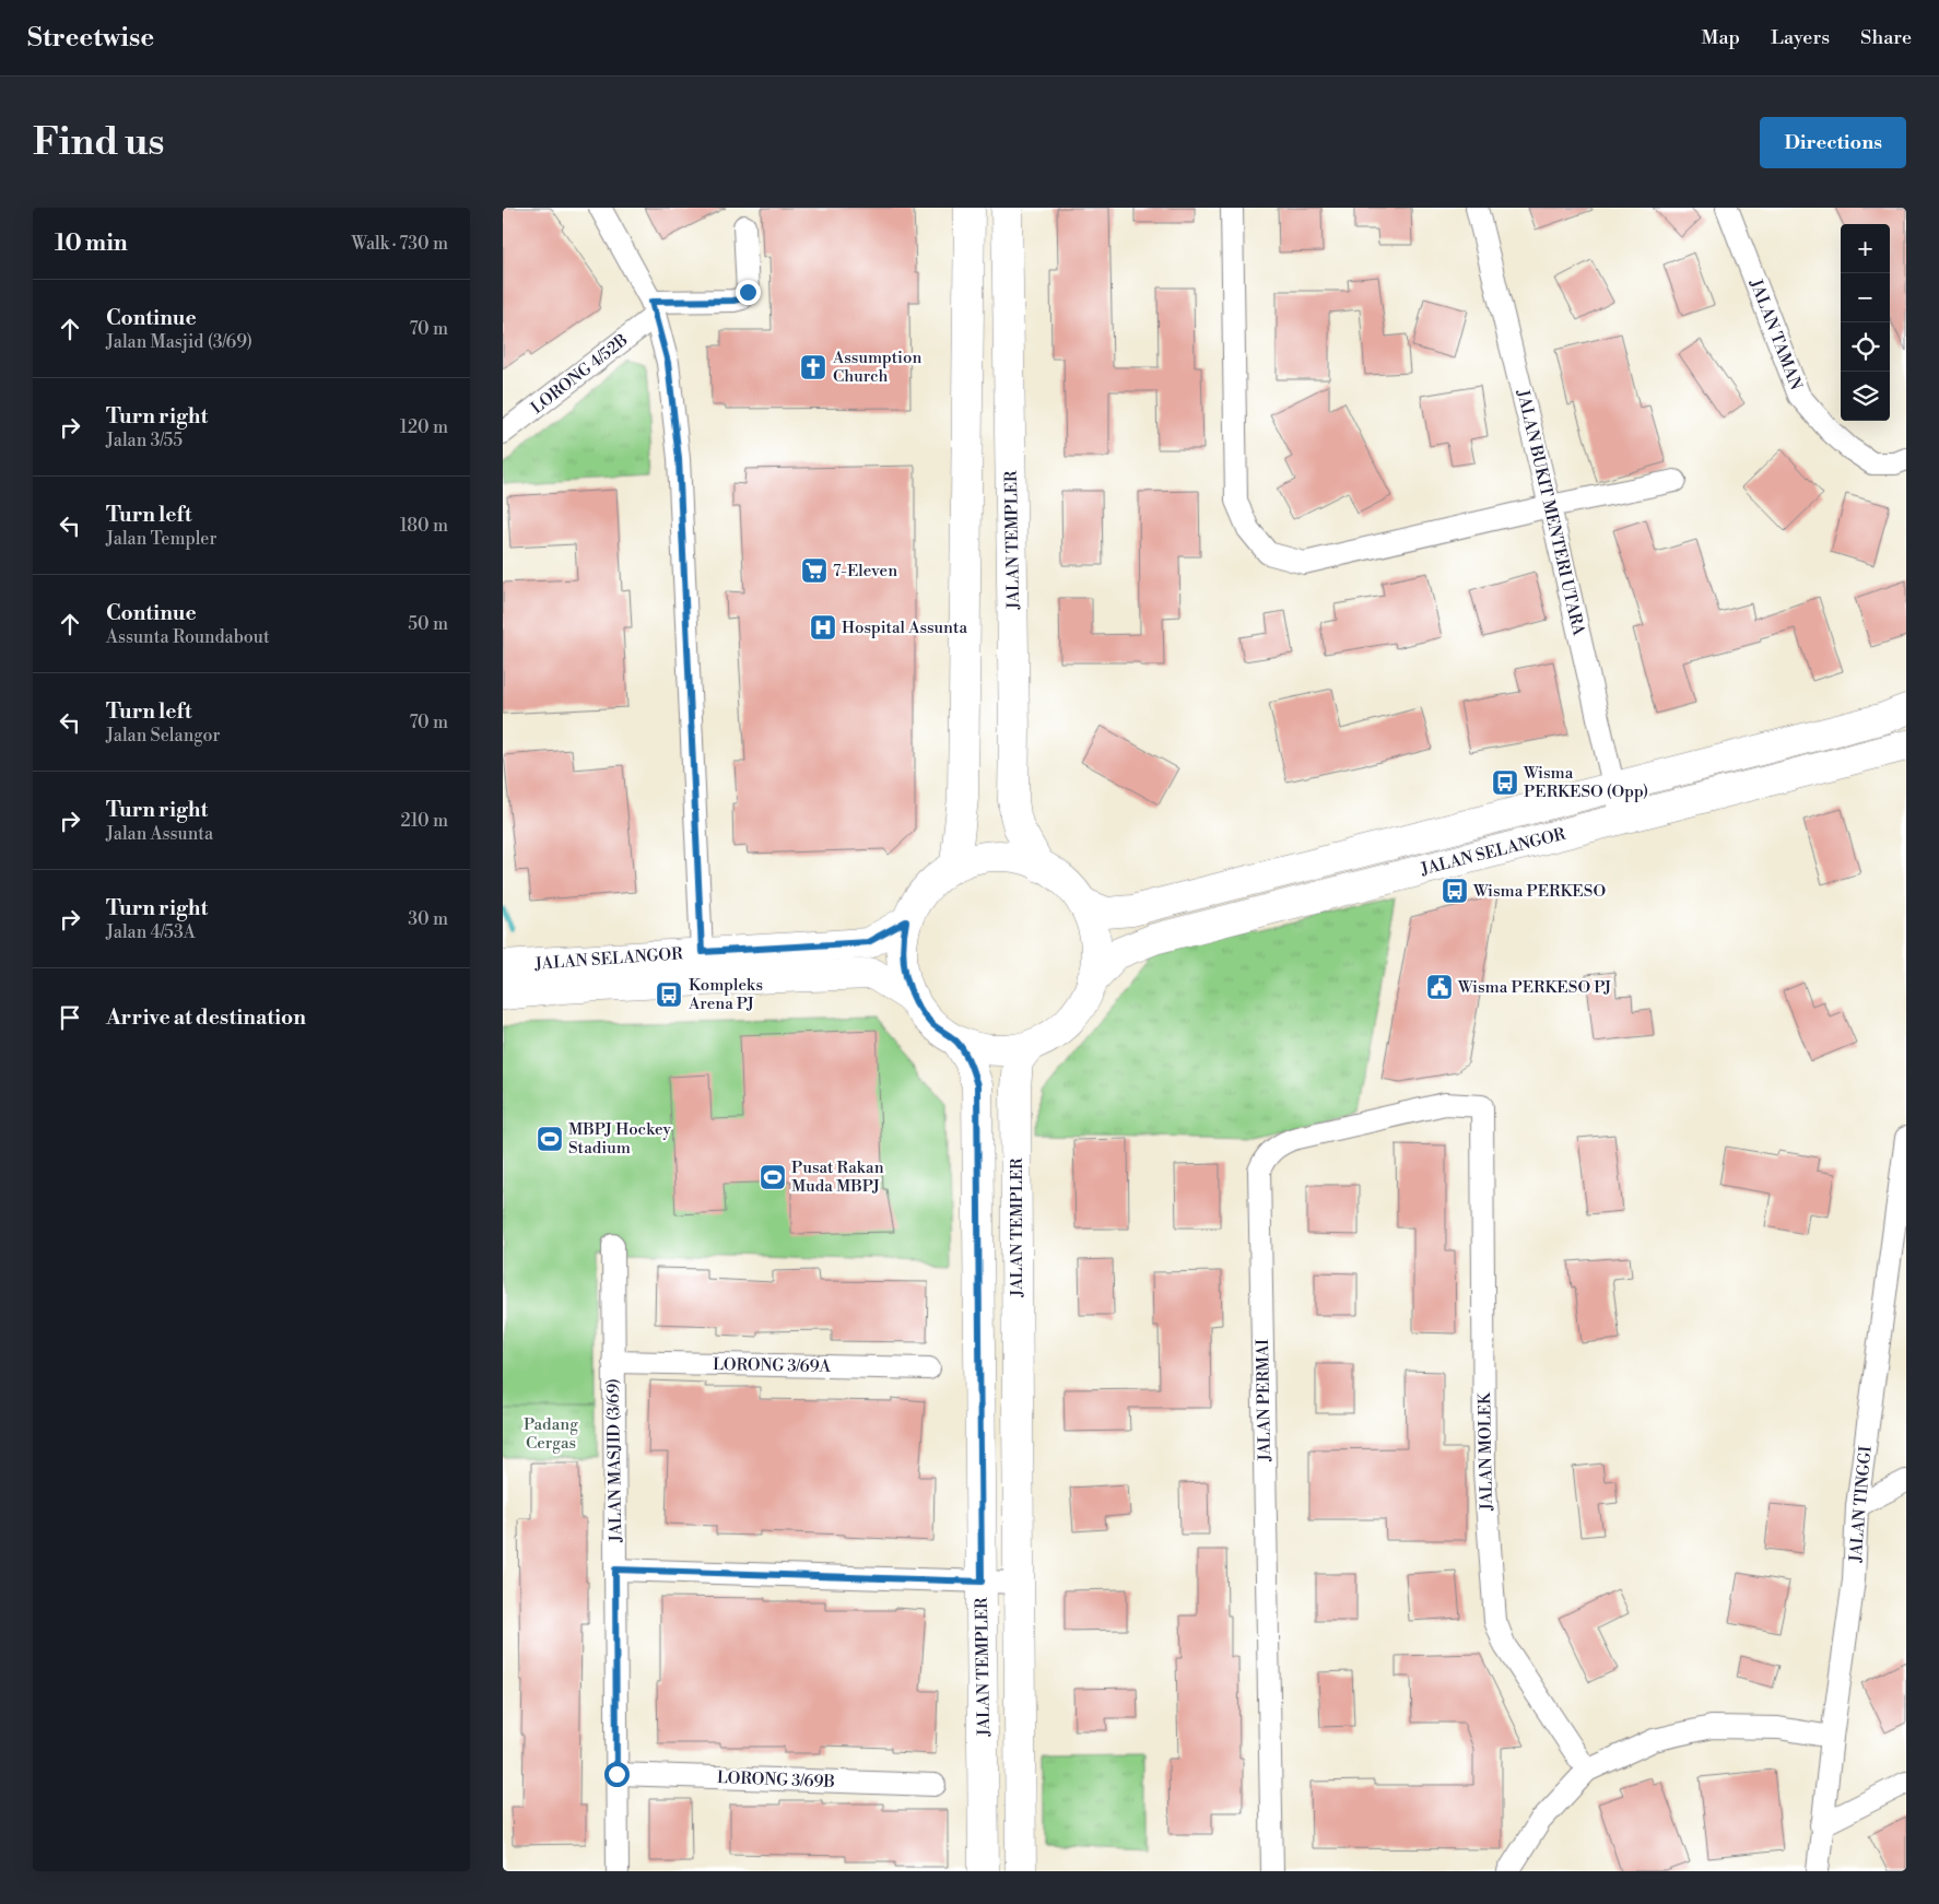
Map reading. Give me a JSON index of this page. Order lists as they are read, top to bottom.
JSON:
{
  "streets": {
    "main road": ["JALAN TEMPLER", "JALAN SELANGOR"],
    "street": [
      "JALAN TAMAN",
      "LORONG 4/52B",
      "JALAN BUKIT MENTERI UTARA",
      "LORONG 3/69A",
      "JALAN PERMAI",
      "JALAN MOLEK",
      "JALAN MASJID (3/69)",
      "JALAN TINGGI",
      "LORONG 3/69B"
    ]
  },
  "crossings": [
    ["JALAN BUKIT MENTERI UTARA", "JALAN SELANGOR"],
    ["JALAN TEMPLER", "JALAN SELANGOR"],
    ["LORONG 3/69A", "JALAN MASJID (3/69)"],
    ["JALAN PERMAI", "JALAN MOLEK"],
    ["JALAN MASJID (3/69)", "LORONG 3/69B"]
  ],
  "parks": ["Padang Cergas"],
  "places": {
    "church": ["Assumption Church"],
    "supermarket": ["7-Eleven"],
    "hospital": ["Hospital Assunta"],
    "bus stop": ["Wisma PERKESO (Opp)", "Wisma PERKESO", "Kompleks Arena PJ"],
    "public building": ["Wisma PERKESO PJ"],
    "sports": ["MBPJ Hockey Stadium", "Pusat Rakan Muda MBPJ"]
  },
  "page": {
    "header": "Streetwise",
    "nav": ["Map", "Layers", "Share"],
    "buttons": "Directions",
    "title": "Find us",
    "heading": ["10 min", "Walk · 730 m"],
    "map_buttons": ["+", "−"],
    "list": [
      ["Continue", "Jalan Masjid (3/69)", "70 m"],
      ["Turn right", "Jalan 3/55", "120 m"],
      ["Turn left", "Jalan Templer", "180 m"],
      ["Continue", "Assunta Roundabout", "50 m"],
      ["Turn left", "Jalan Selangor", "70 m"],
      ["Turn right", "Jalan Assunta", "210 m"],
      ["Turn right", "Jalan 4/53A", "30 m"],
      "Arrive at destination"
    ]
  }
}
